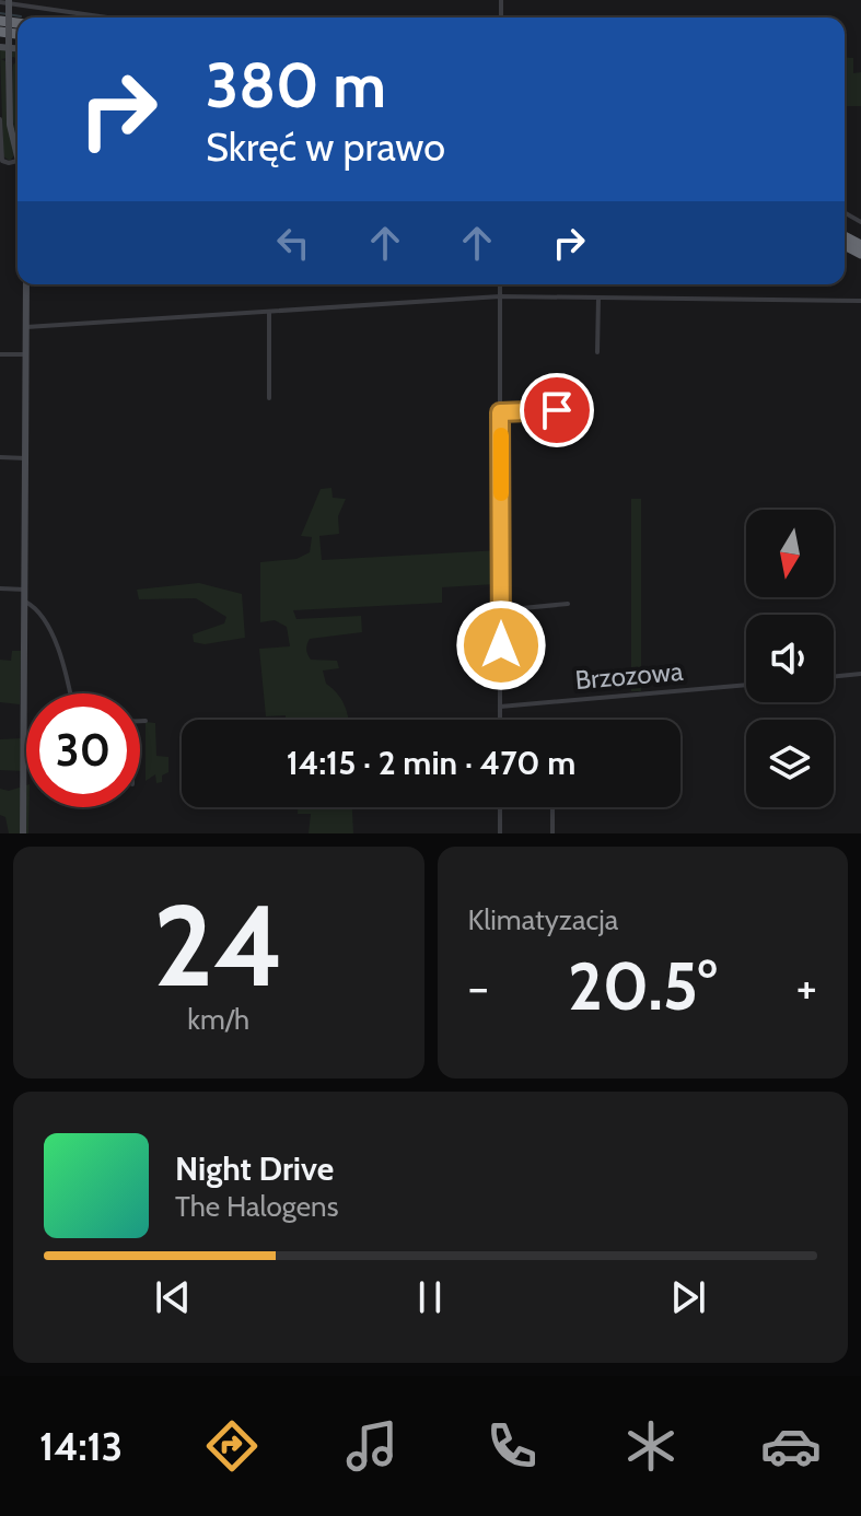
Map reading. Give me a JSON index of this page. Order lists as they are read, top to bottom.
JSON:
{
  "streets": {
    "street": ["Brzozowa"]
  },
  "north": "bottom",
  "page": {
    "turn": ["380 m", "Skręć w prawo"],
    "limit": "30",
    "trip": "14:15 · 2 min · 470 m",
    "tile": [
      ["24", "km/h"],
      "Klimatyzacja"
    ],
    "heat": ["−", "20.5°", "+"],
    "song": ["Night Drive", "The Halogens"],
    "tabs": "14:13"
  }
}
